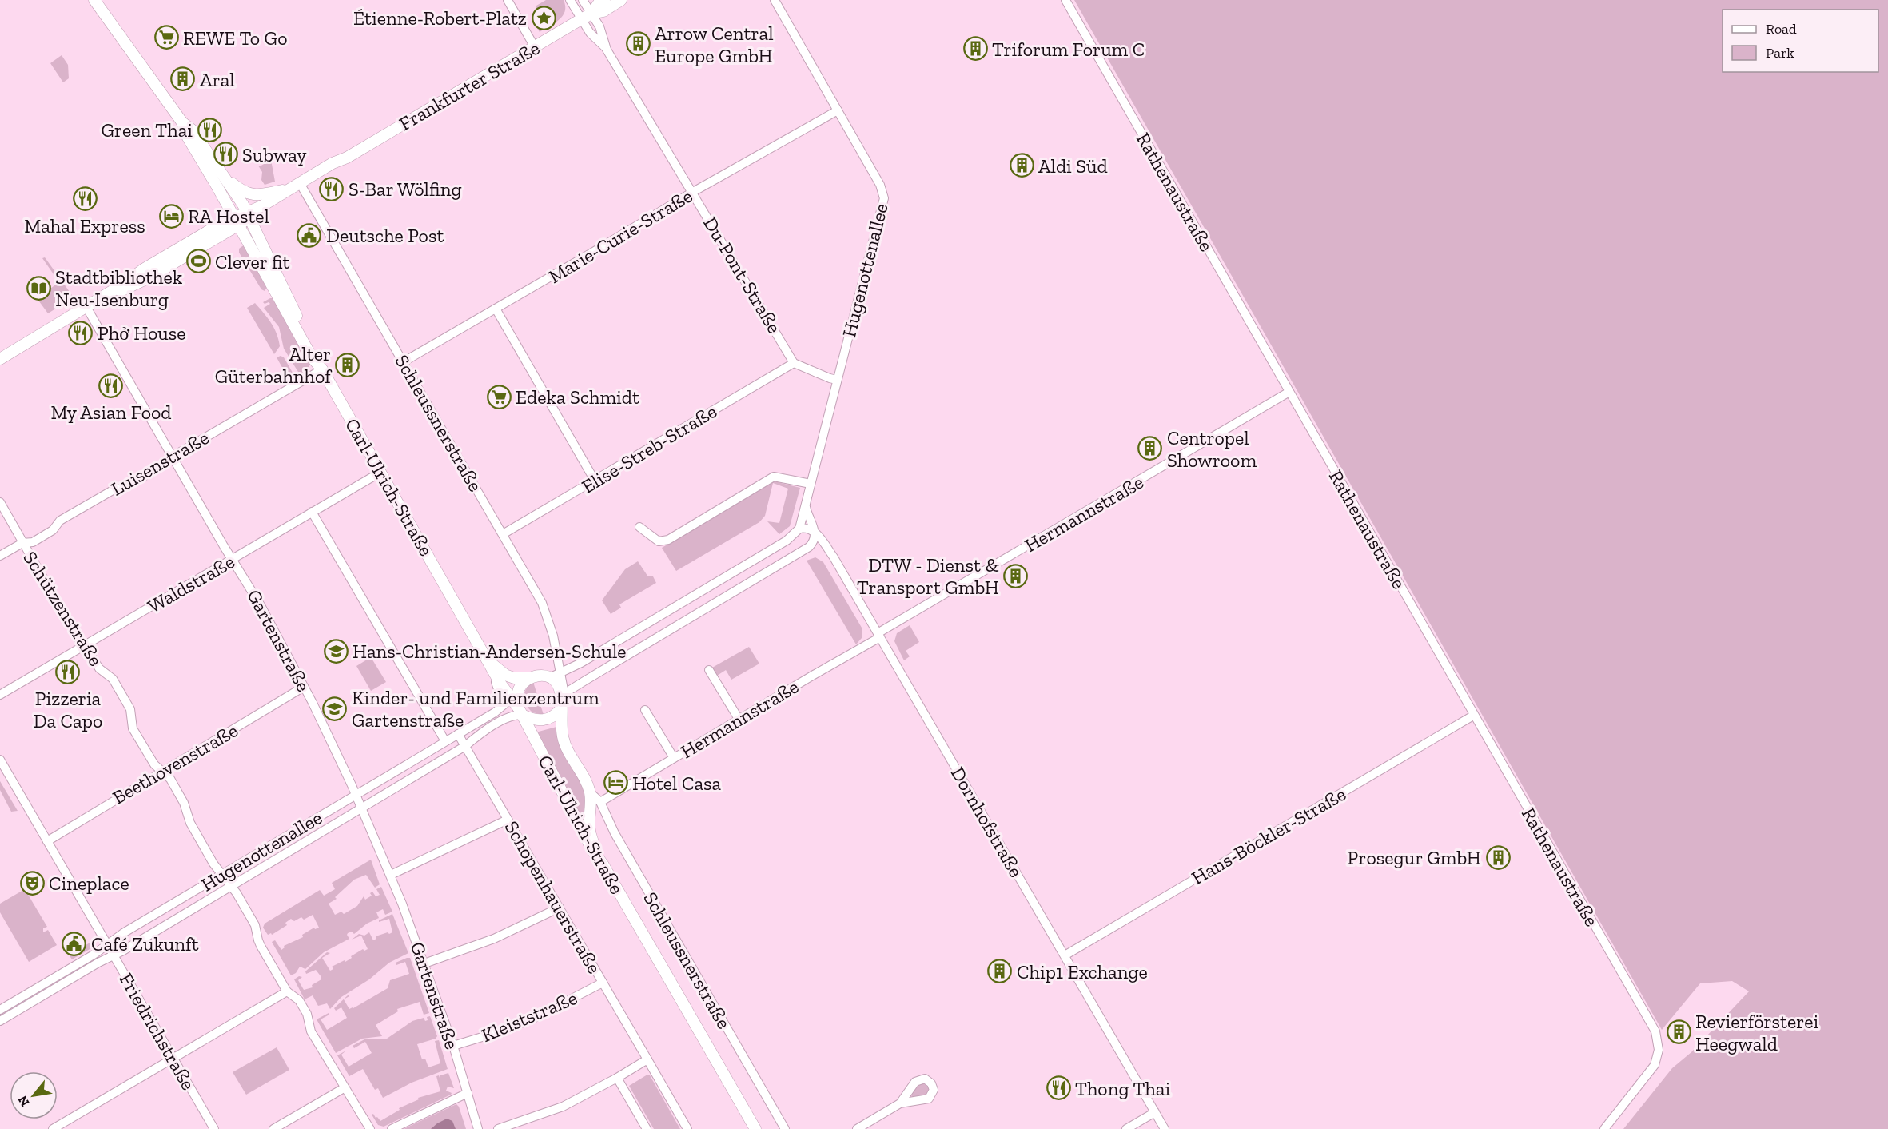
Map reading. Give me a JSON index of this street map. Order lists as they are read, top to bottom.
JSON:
{
  "streets": {
    "main road": [
      "Frankfurter Straße",
      "Hugenottenallee",
      "Schleussnerstraße",
      "Carl-Ulrich-Straße"
    ],
    "street": [
      "Rathenaustraße",
      "Marie-Curie-Straße",
      "Du-Pont-Straße",
      "Elise-Streb-Straße",
      "Luisenstraße",
      "Hermannstraße",
      "Waldstraße",
      "Schützenstraße",
      "Gartenstraße",
      "Beethovenstraße",
      "Dornhofstraße",
      "Hans-Böckler-Straße",
      "Schopenhauerstraße",
      "Kleiststraße",
      "Friedrichstraße"
    ]
  },
  "crossings": [
    ["Frankfurter Straße", "Du-Pont-Straße"],
    ["Frankfurter Straße", "Schleussnerstraße"],
    ["Frankfurter Straße", "Carl-Ulrich-Straße"],
    ["Frankfurter Straße", "Gartenstraße"],
    ["Rathenaustraße", "Hermannstraße"],
    ["Rathenaustraße", "Hans-Böckler-Straße"],
    ["Marie-Curie-Straße", "Hugenottenallee"],
    ["Marie-Curie-Straße", "Du-Pont-Straße"],
    ["Marie-Curie-Straße", "Schleussnerstraße"],
    ["Hugenottenallee", "Schleussnerstraße"],
    ["Hugenottenallee", "Carl-Ulrich-Straße"],
    ["Hugenottenallee", "Schützenstraße"],
    ["Hugenottenallee", "Gartenstraße"],
    ["Hugenottenallee", "Schopenhauerstraße"],
    ["Hugenottenallee", "Friedrichstraße"],
    ["Du-Pont-Straße", "Elise-Streb-Straße"],
    ["Schleussnerstraße", "Elise-Streb-Straße"],
    ["Schleussnerstraße", "Carl-Ulrich-Straße"],
    ["Schleussnerstraße", "Hermannstraße"],
    ["Luisenstraße", "Carl-Ulrich-Straße"],
    ["Luisenstraße", "Schützenstraße"],
    ["Luisenstraße", "Gartenstraße"],
    ["Carl-Ulrich-Straße", "Waldstraße"],
    ["Hermannstraße", "Dornhofstraße"],
    ["Waldstraße", "Schützenstraße"],
    ["Waldstraße", "Gartenstraße"],
    ["Schützenstraße", "Beethovenstraße"],
    ["Gartenstraße", "Beethovenstraße"],
    ["Gartenstraße", "Kleiststraße"],
    ["Beethovenstraße", "Friedrichstraße"],
    ["Dornhofstraße", "Hans-Böckler-Straße"],
    ["Schopenhauerstraße", "Kleiststraße"]
  ],
  "places": {
    "place": ["Étienne-Robert-Platz"],
    "supermarket": ["REWE To Go", "Edeka Schmidt"],
    "building": [
      "Arrow Central Europe GmbH",
      "Triforum Forum C",
      "Aral",
      "Aldi Süd",
      "Alter Güterbahnhof",
      "Centropel Showroom",
      "DTW - Dienst & Transport GmbH",
      "Prosegur GmbH",
      "Chip1 Exchange",
      "Revierförsterei Heegwald"
    ],
    "restaurant": [
      "Green Thai",
      "Subway",
      "S-Bar Wölfing",
      "Mahal Express",
      "Phở House",
      "My Asian Food",
      "Pizzeria Da Capo",
      "Thong Thai"
    ],
    "hotel": ["RA Hostel", "Hotel Casa"],
    "public building": ["Deutsche Post", "Café Zukunft"],
    "sports": ["Clever fit"],
    "library": ["Stadtbibliothek Neu-Isenburg"],
    "school or university": ["Hans-Christian-Andersen-Schule", "Kinder- und Familienzentrum Gartenstraße"],
    "theatre": ["Cineplace"]
  },
  "legend": ["Road", "Park"],
  "north": "bottom left"
}
